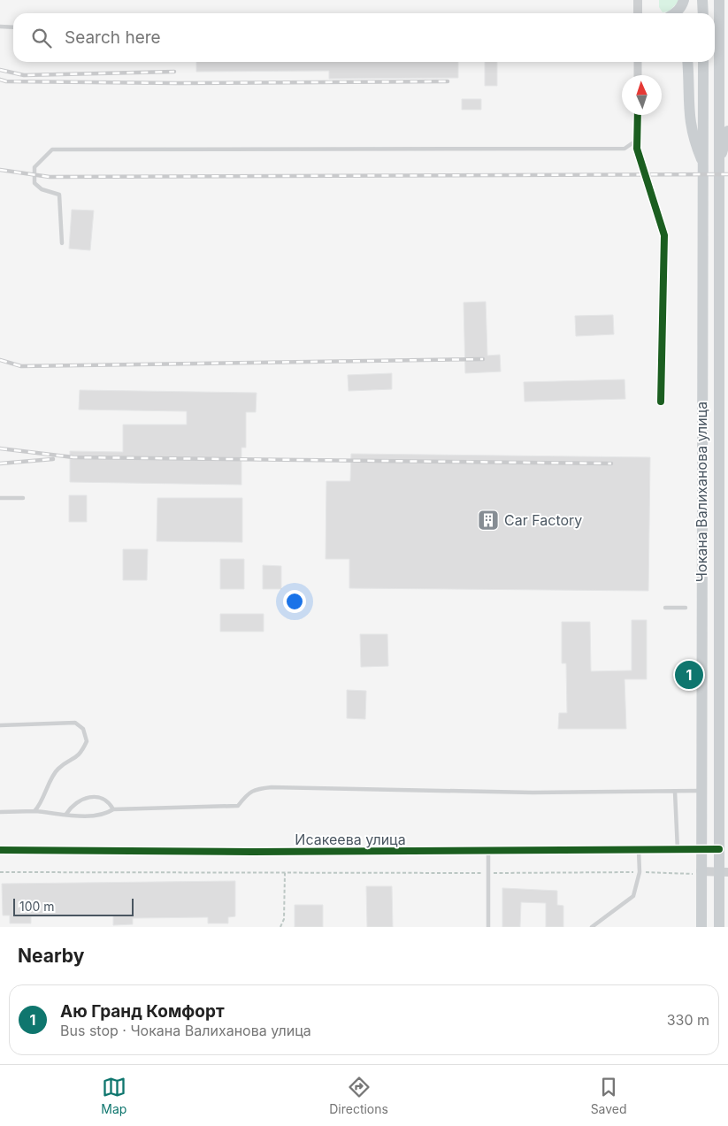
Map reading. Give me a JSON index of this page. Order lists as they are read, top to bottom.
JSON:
{
  "streets": {
    "main road": ["Чокана Валиханова улица"],
    "street": ["Исакеева улица"]
  },
  "crossings": [
    ["Чокана Валиханова улица", "Исакеева улица"]
  ],
  "places": {
    "building": ["Car Factory"]
  },
  "scale_bar": "100 m",
  "north": "top",
  "page": {
    "search": "Search here",
    "pins": "1",
    "scale": "100 m",
    "heading": "Nearby",
    "list": [
      {
        "mark": "1",
        "name": "Аю Гранд Комфорт",
        "note": "Bus stop · Чокана Валиханова улица",
        "value": "330 m"
      }
    ],
    "nav": ["Map", "Directions", "Saved"]
  }
}
